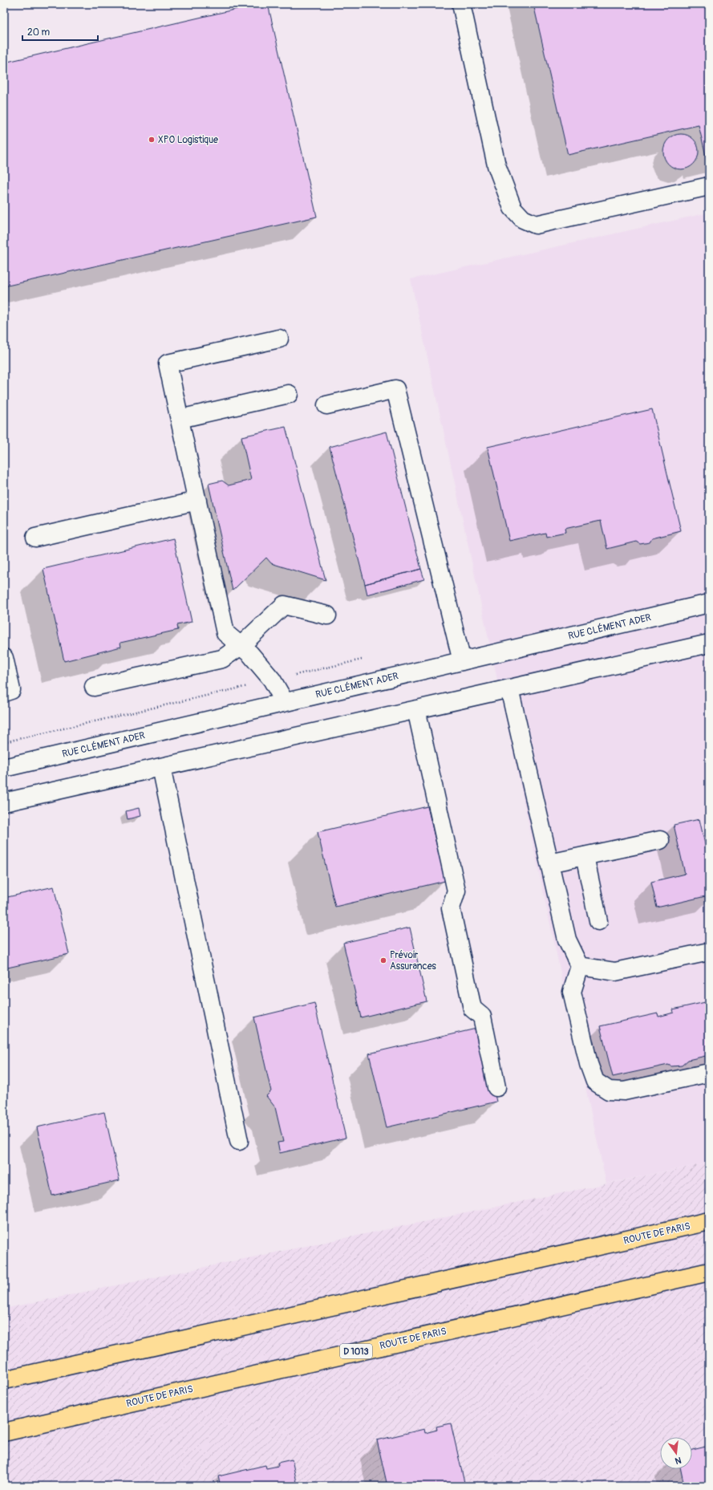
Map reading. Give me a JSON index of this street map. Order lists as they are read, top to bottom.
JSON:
{
  "streets": {
    "main road": ["ROUTE DE PARIS", "D 1013"],
    "street": ["RUE CLÉMENT ADER"]
  },
  "places": ["XPO Logistique", "Prévoir Assurances"],
  "scale_bar": "20 m",
  "north": "bottom"
}
